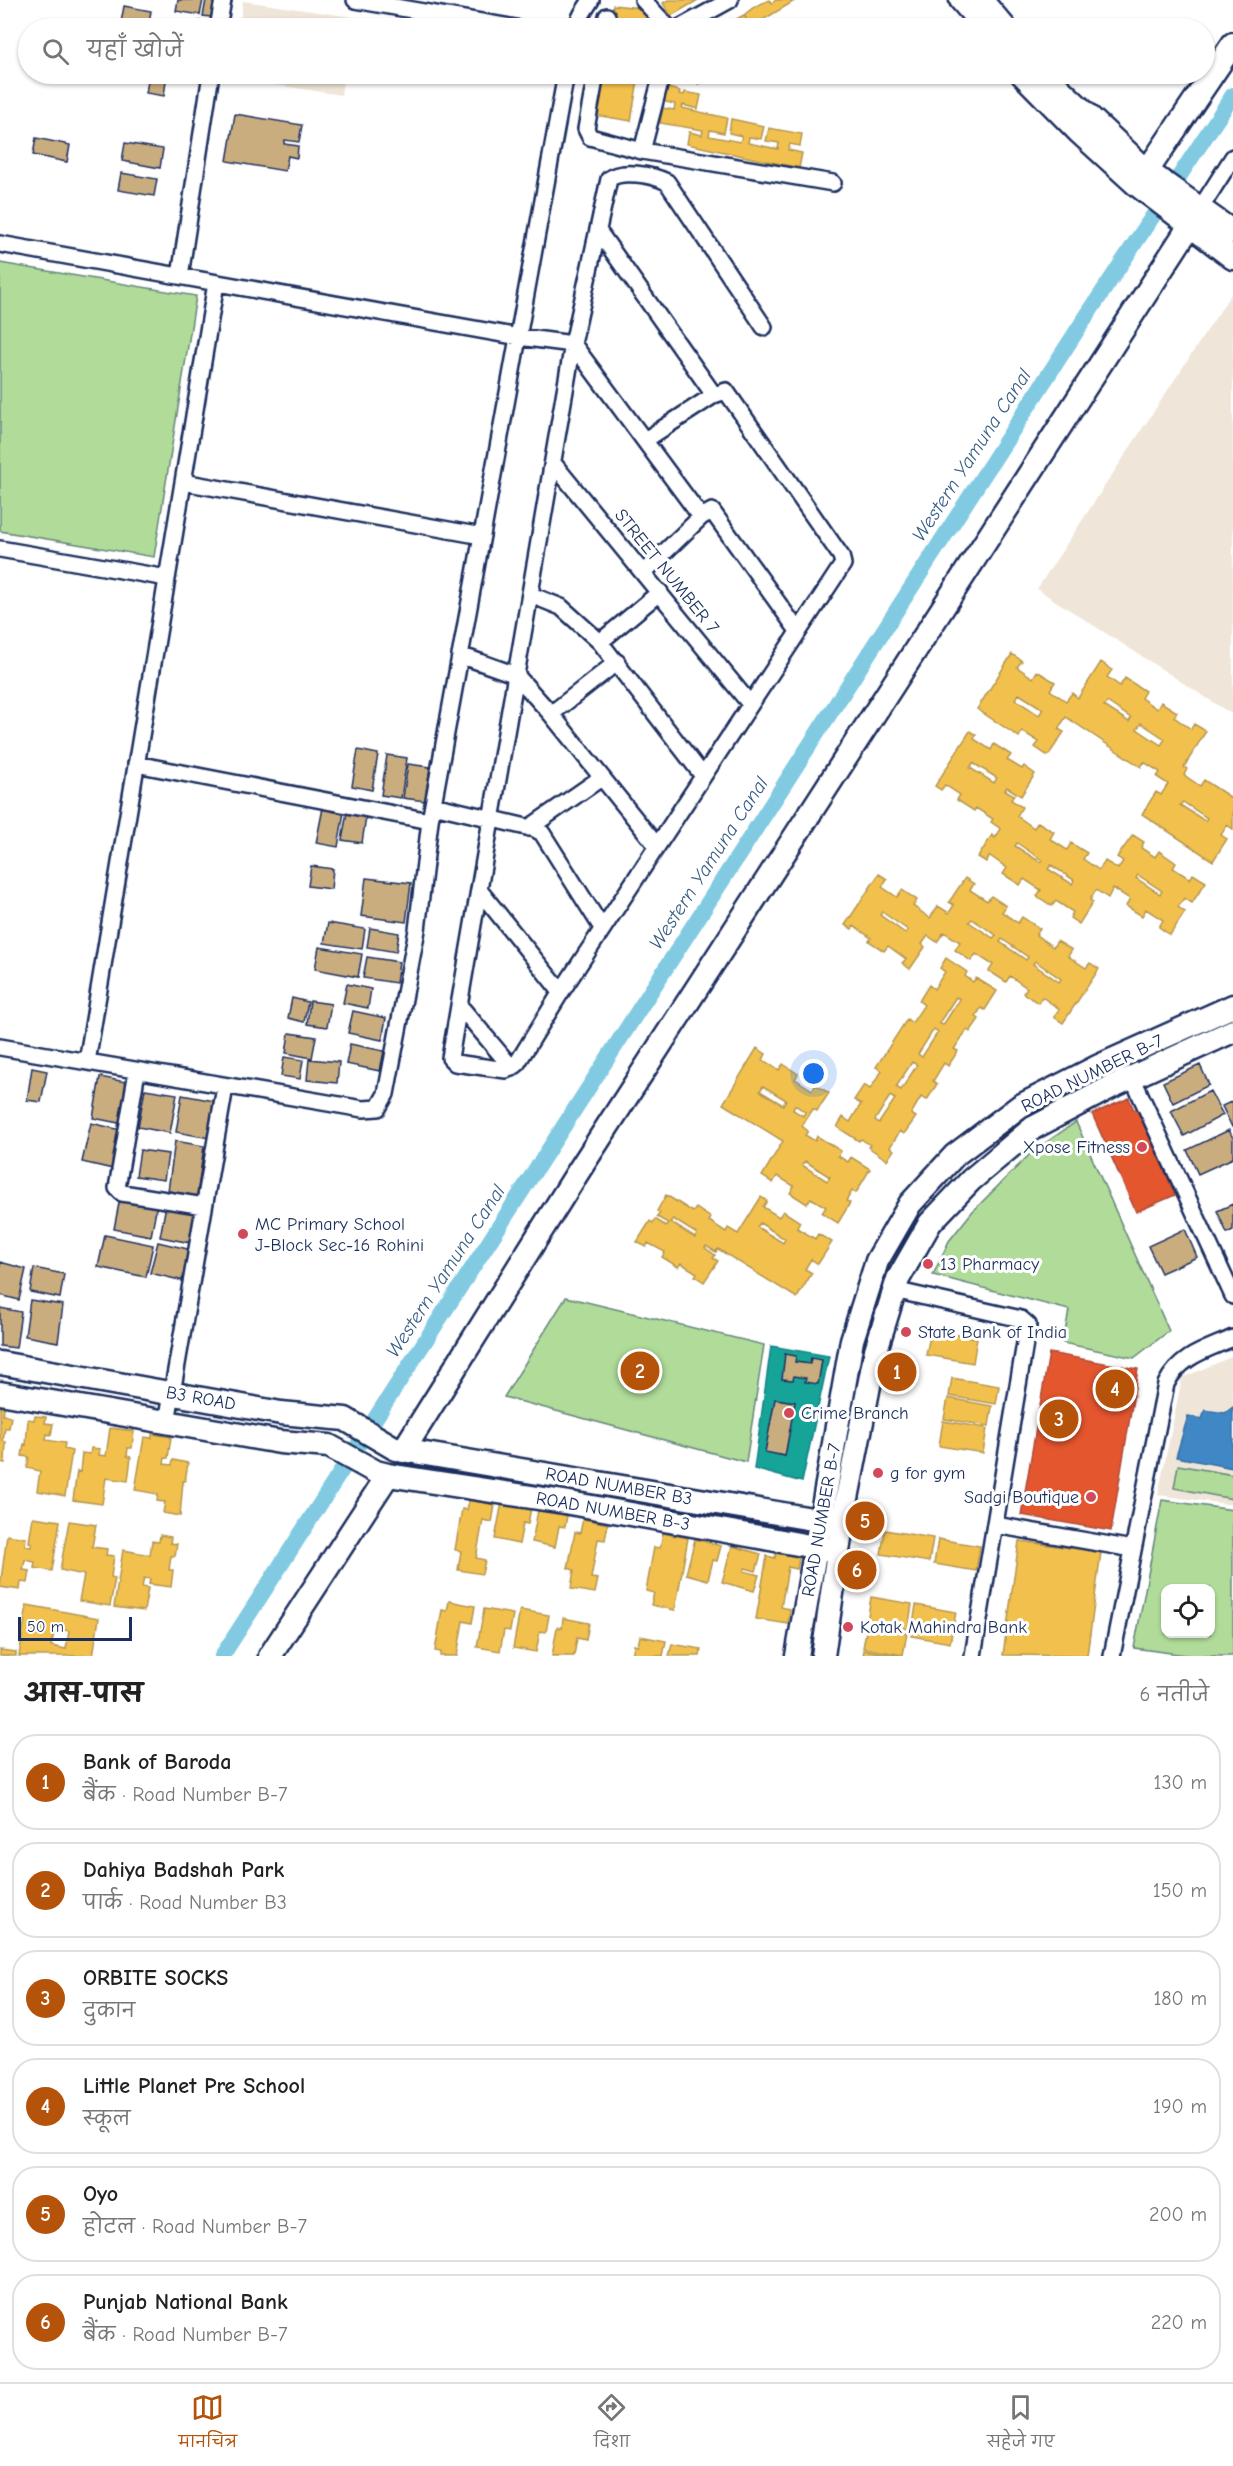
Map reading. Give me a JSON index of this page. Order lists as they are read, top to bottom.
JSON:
{
  "streets": {
    "street": [
      "STREET NUMBER 7",
      "ROAD NUMBER B-7",
      "B3 ROAD",
      "ROAD NUMBER B3",
      "ROAD NUMBER B-3"
    ]
  },
  "crossings": [
    ["ROAD NUMBER B-7", "ROAD NUMBER B3"],
    ["ROAD NUMBER B-7", "ROAD NUMBER B-3"],
    ["B3 ROAD", "ROAD NUMBER B3"],
    ["B3 ROAD", "ROAD NUMBER B-3"]
  ],
  "water": ["Western Yamuna Canal"],
  "places": [
    "Xpose Fitness",
    "MC Primary School J-Block Sec-16 Rohini",
    "13 Pharmacy",
    "State Bank of India",
    "Crime Branch",
    "g for gym",
    "Sadgi Boutique",
    "Kotak Mahindra Bank"
  ],
  "scale_bar": "50 m",
  "page": {
    "search": "यहाँ खोजें",
    "pins": [
      "2",
      "1",
      "4",
      "3",
      "5",
      "6"
    ],
    "scale": "50 m",
    "heading": ["आस-पास", "6 नतीजे"],
    "list": [
      {
        "mark": "1",
        "name": "Bank of Baroda",
        "note": "बैंक · Road Number B-7",
        "value": "130 m"
      },
      {
        "mark": "2",
        "name": "Dahiya Badshah Park",
        "note": "पार्क · Road Number B3",
        "value": "150 m"
      },
      {
        "mark": "3",
        "name": "ORBITE SOCKS",
        "note": "दुकान",
        "value": "180 m"
      },
      {
        "mark": "4",
        "name": "Little Planet Pre School",
        "note": "स्कूल",
        "value": "190 m"
      },
      {
        "mark": "5",
        "name": "Oyo",
        "note": "होटल · Road Number B-7",
        "value": "200 m"
      },
      {
        "mark": "6",
        "name": "Punjab National Bank",
        "note": "बैंक · Road Number B-7",
        "value": "220 m"
      }
    ],
    "nav": ["मानचित्र", "दिशा", "सहेजे गए"]
  }
}
